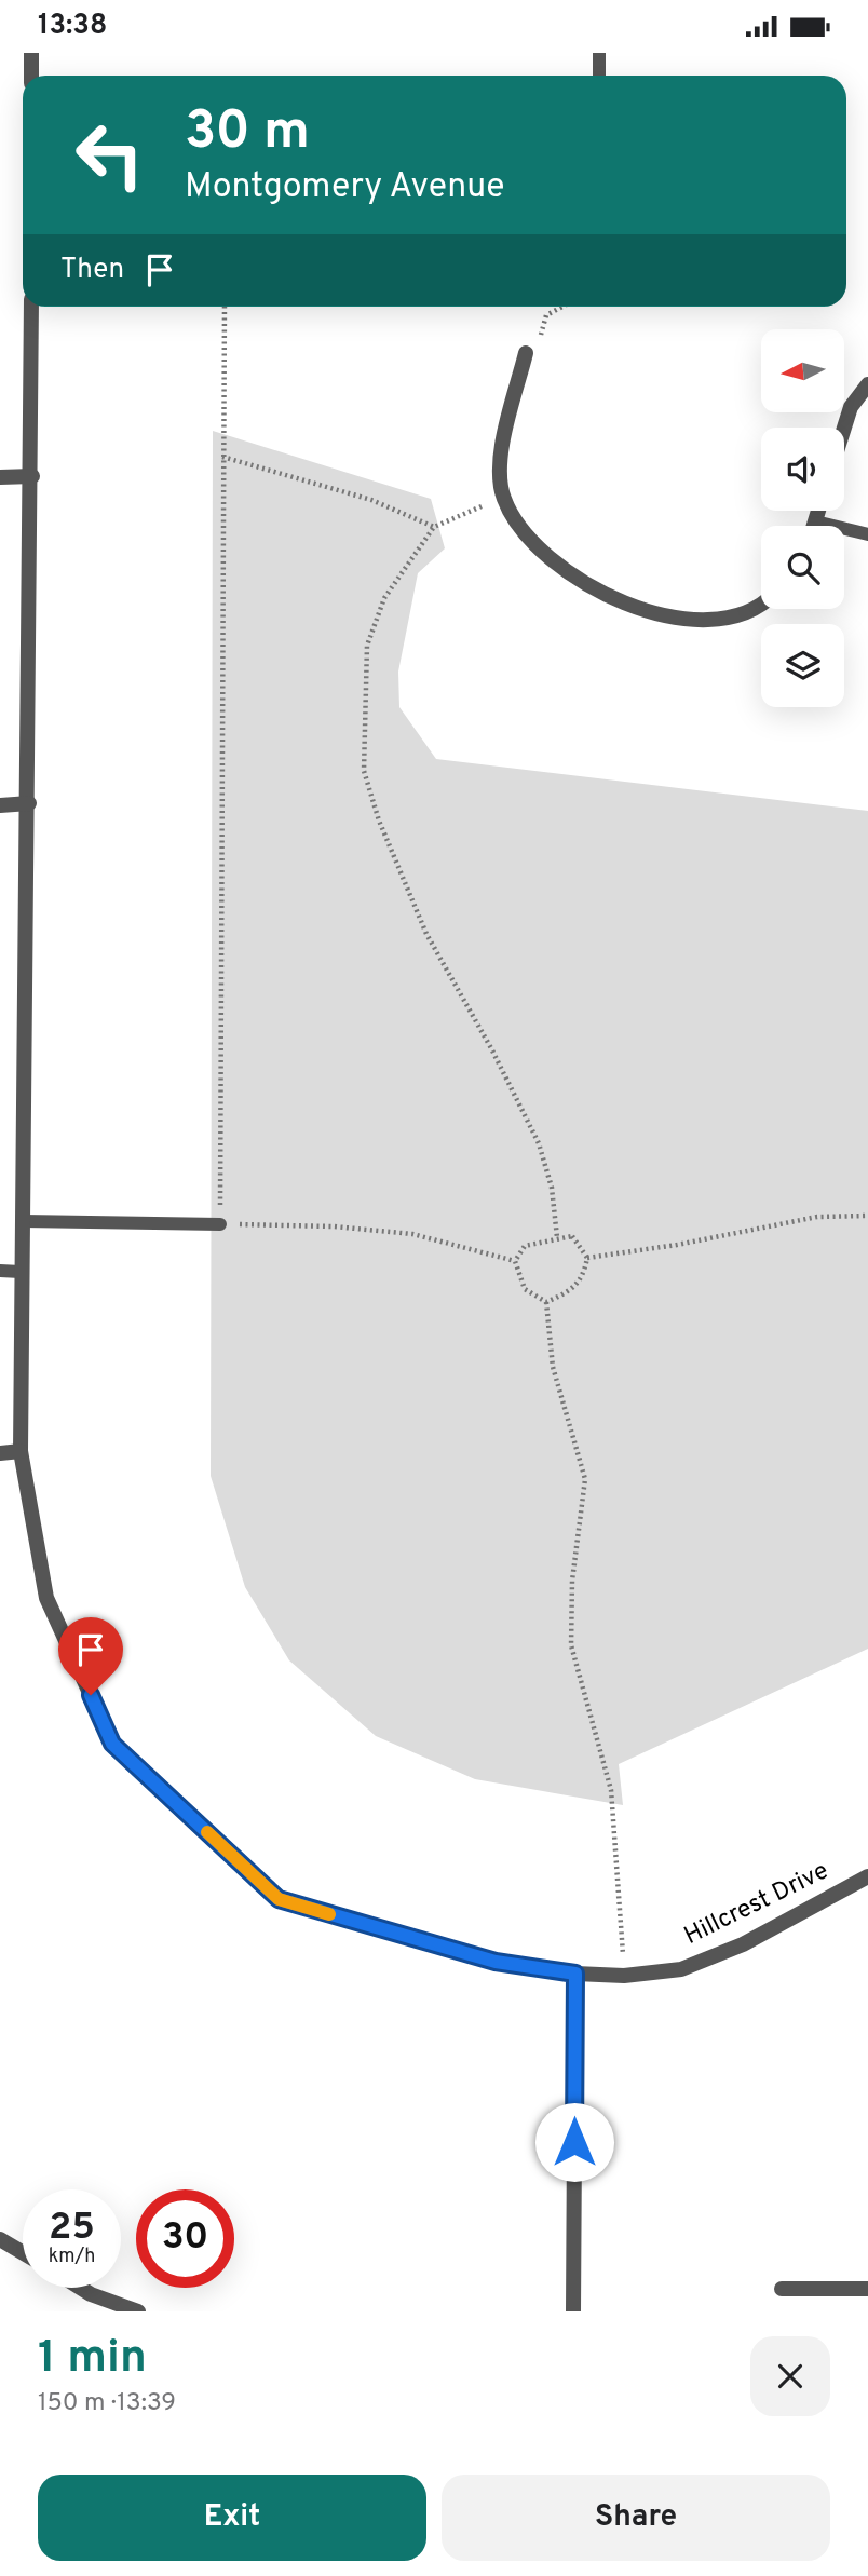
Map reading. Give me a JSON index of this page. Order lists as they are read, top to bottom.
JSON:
{
  "streets": {
    "street": ["Hillcrest Drive"]
  },
  "north": "left",
  "page": {
    "status": "13:38",
    "turn": ["30 m", "Montgomery Avenue"],
    "then": "Then",
    "speed": "25 km/h",
    "limit": "30",
    "heading": ["1 min", "150 m · 13:39"],
    "buttons": ["Exit", "Share"]
  }
}
